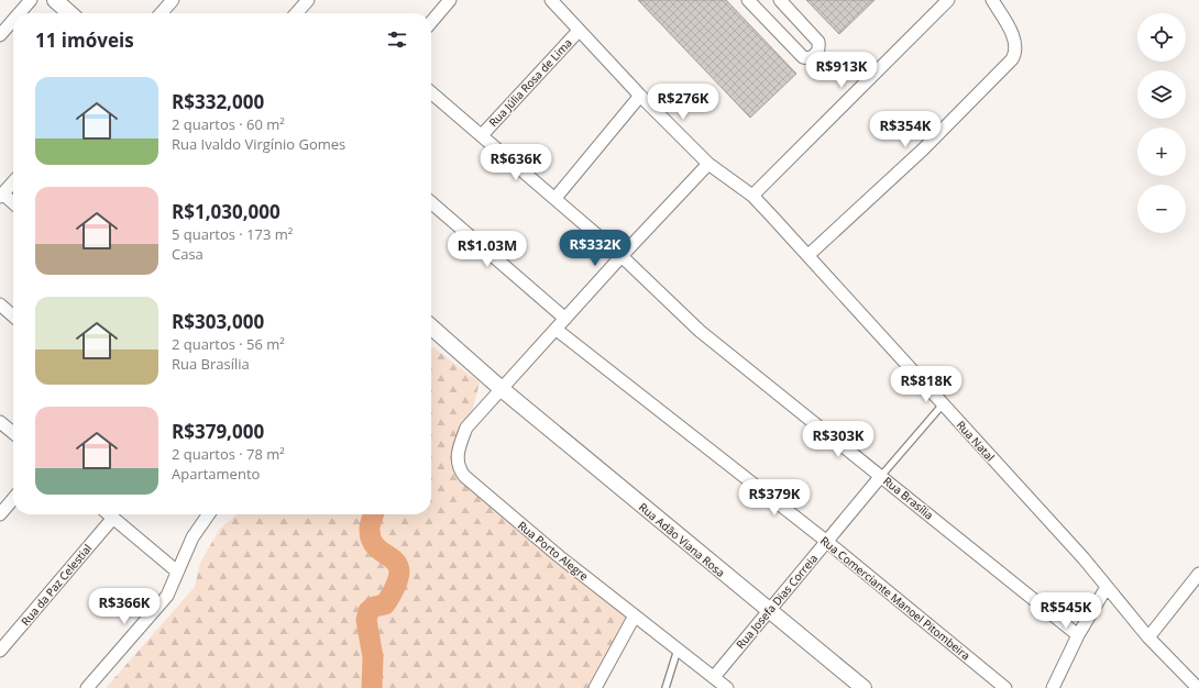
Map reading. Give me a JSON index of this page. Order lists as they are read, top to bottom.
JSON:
{
  "streets": {
    "street": [
      "Rua Júlia Rosa de Lima",
      "Rua Natal",
      "Rua Brasília",
      "Rua Adão Viana Rosa",
      "Rua Porto Alegre",
      "Rua da Paz Celestial",
      "Rua Comerciante Manoel Pitombeira",
      "Rua Josefa Dias Correia"
    ]
  },
  "crossings": [
    ["Rua Júlia Rosa de Lima", "Rua Natal"],
    ["Rua Júlia Rosa de Lima", "Rua Brasília"],
    ["Rua Natal", "Rua Porto Alegre"],
    ["Rua Natal", "Rua Josefa Dias Correia"],
    ["Rua Brasília", "Rua Porto Alegre"],
    ["Rua Brasília", "Rua Josefa Dias Correia"],
    ["Rua Adão Viana Rosa", "Rua Porto Alegre"],
    ["Rua Adão Viana Rosa", "Rua Josefa Dias Correia"],
    ["Rua Porto Alegre", "Rua Comerciante Manoel Pitombeira"],
    ["Rua Porto Alegre", "Rua Josefa Dias Correia"],
    ["Rua Comerciante Manoel Pitombeira", "Rua Josefa Dias Correia"]
  ],
  "page": {
    "map_buttons": ["+", "−"],
    "heading": "11 imóveis",
    "price": [
      "R$913K",
      "R$276K",
      "R$354K",
      "R$636K",
      "R$332K",
      "R$1.03M",
      "R$818K",
      "R$303K",
      "R$379K",
      "R$366K",
      "R$545K"
    ],
    "list": [
      {
        "name": "R$332,000",
        "note": "2 quartos · 60 m² · Rua Ivaldo Virgínio Gomes"
      },
      {
        "name": "R$1,030,000",
        "note": "5 quartos · 173 m² · Casa"
      },
      {
        "name": "R$303,000",
        "note": "2 quartos · 56 m² · Rua Brasília"
      },
      {
        "name": "R$379,000",
        "note": "2 quartos · 78 m² · Apartamento"
      }
    ]
  }
}
